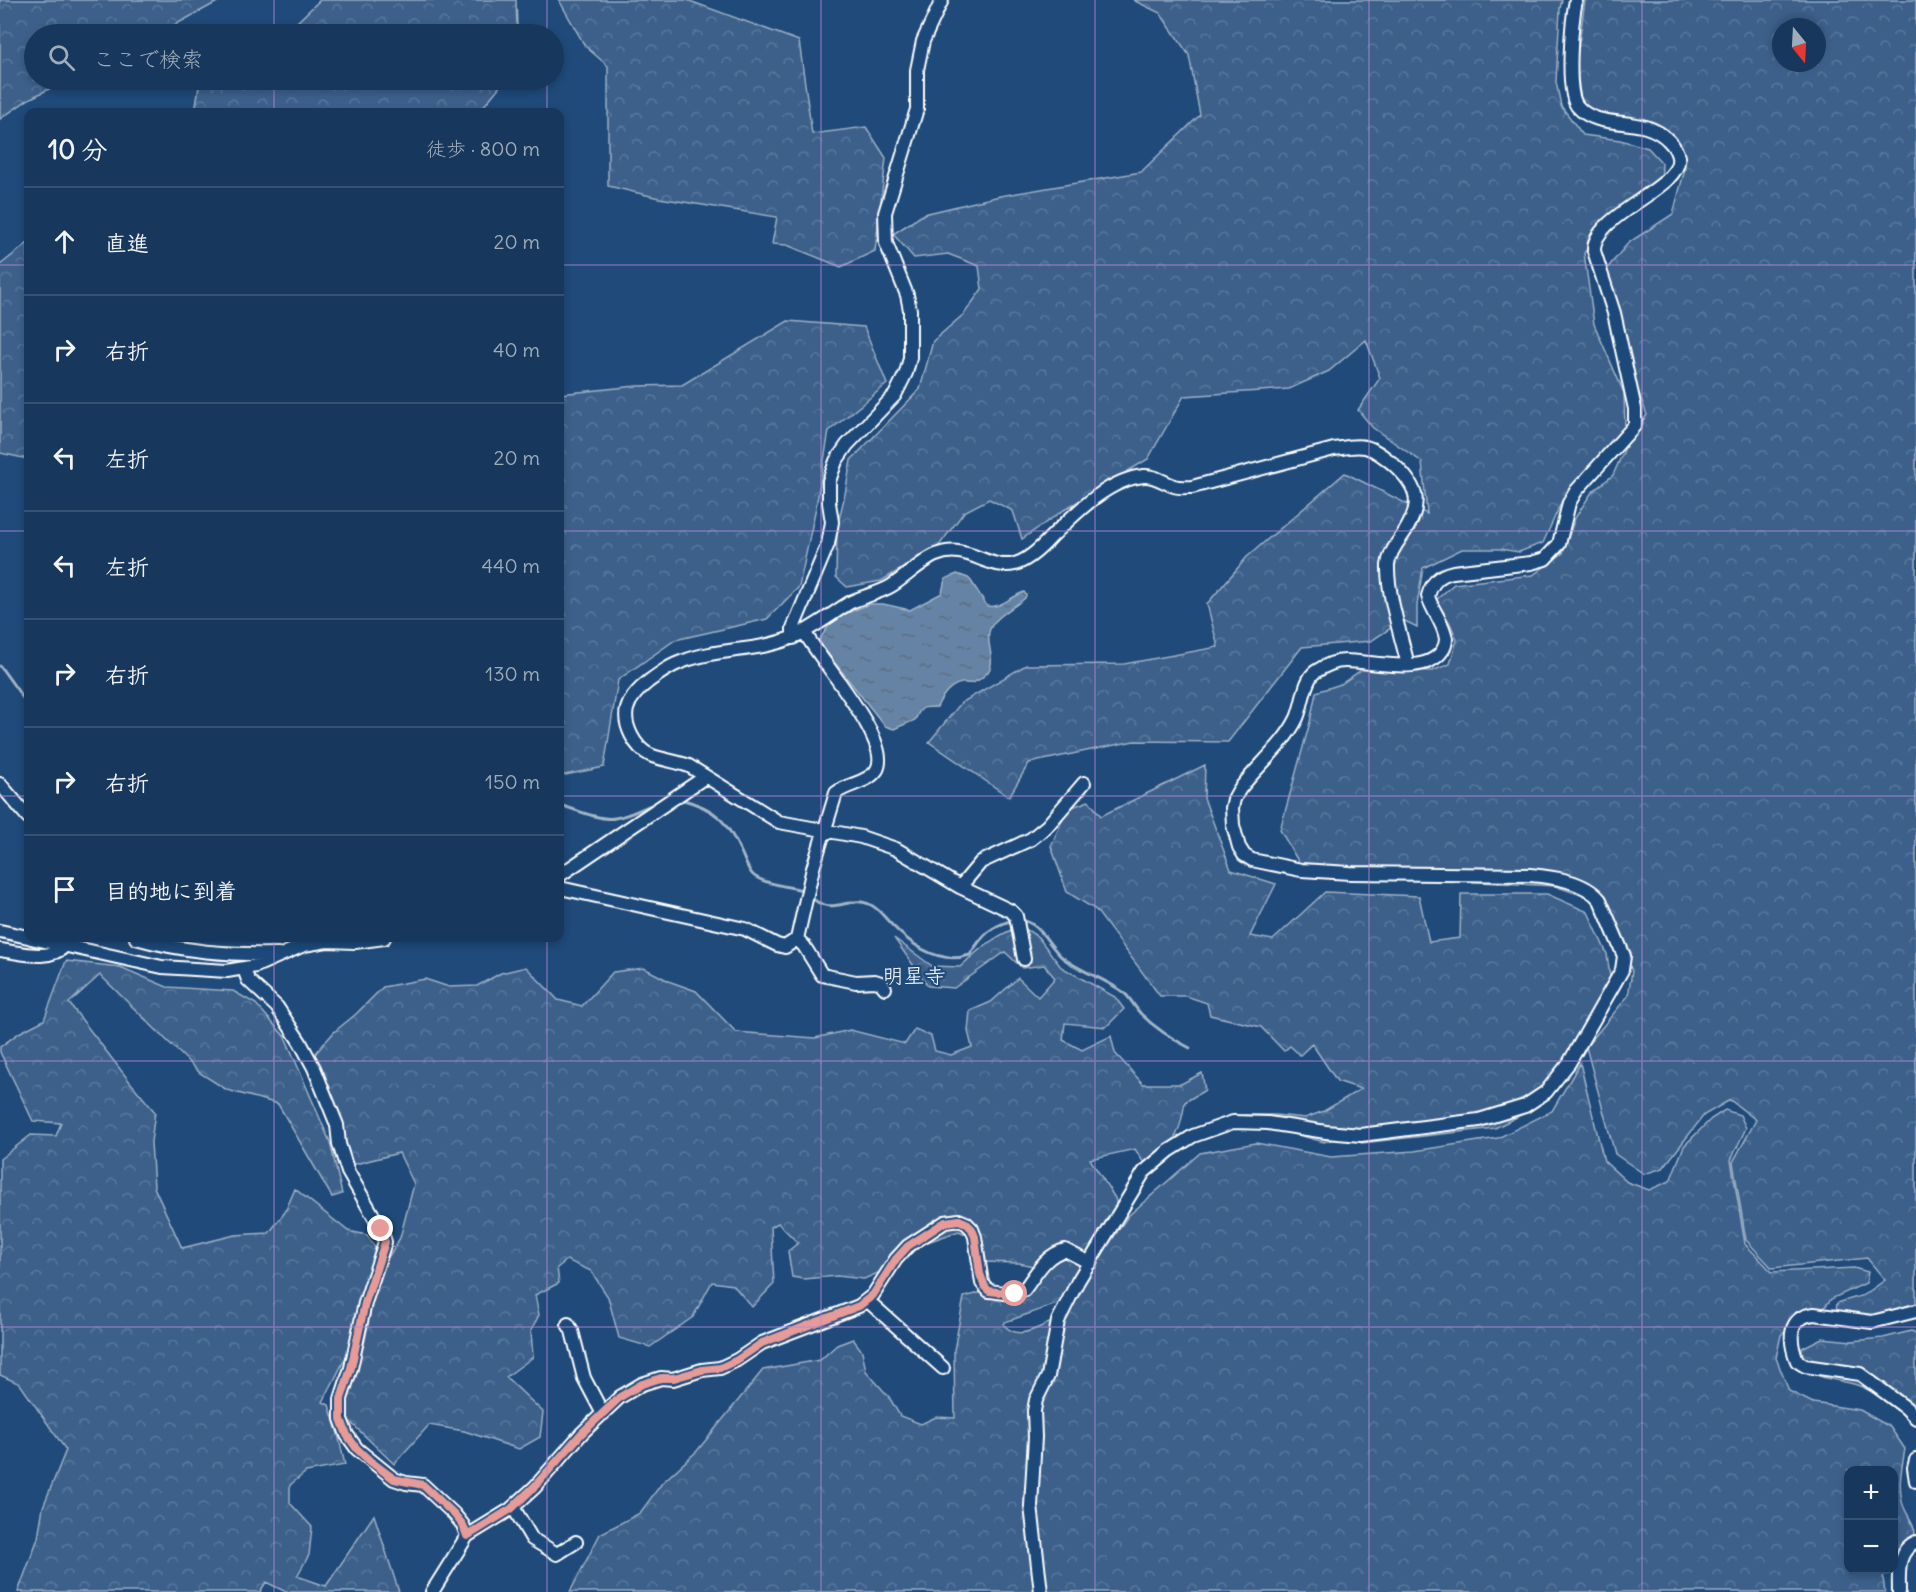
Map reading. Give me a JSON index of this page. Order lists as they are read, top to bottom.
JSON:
{
  "districts": ["明星寺"],
  "north": "bottom",
  "page": {
    "search": "ここで検索",
    "heading": ["10 分", "徒歩 · 800 m"],
    "list": [
      ["直進", "20 m"],
      ["右折", "40 m"],
      ["左折", "20 m"],
      ["左折", "440 m"],
      ["右折", "130 m"],
      ["右折", "150 m"],
      "目的地に到着"
    ],
    "map_buttons": ["+", "−"]
  }
}
